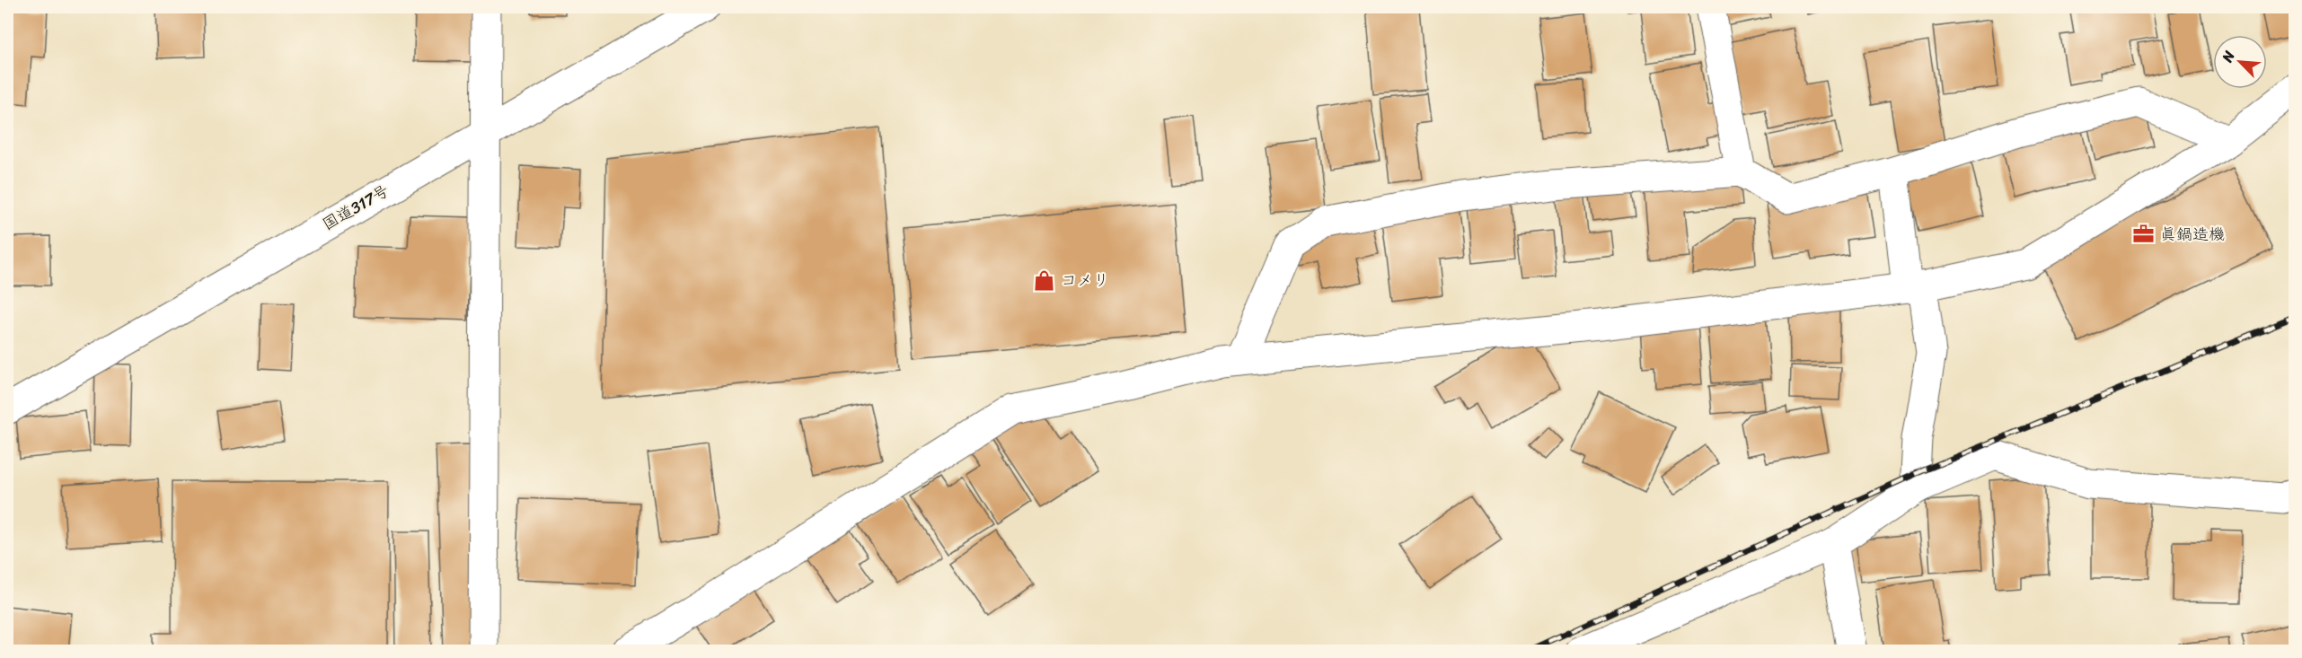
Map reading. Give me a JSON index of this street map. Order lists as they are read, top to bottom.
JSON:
{
  "streets": {
    "main road": ["国道317号"]
  },
  "places": {
    "office": ["眞鍋造機"],
    "shop": ["コメリ"]
  },
  "north": "top left"
}
